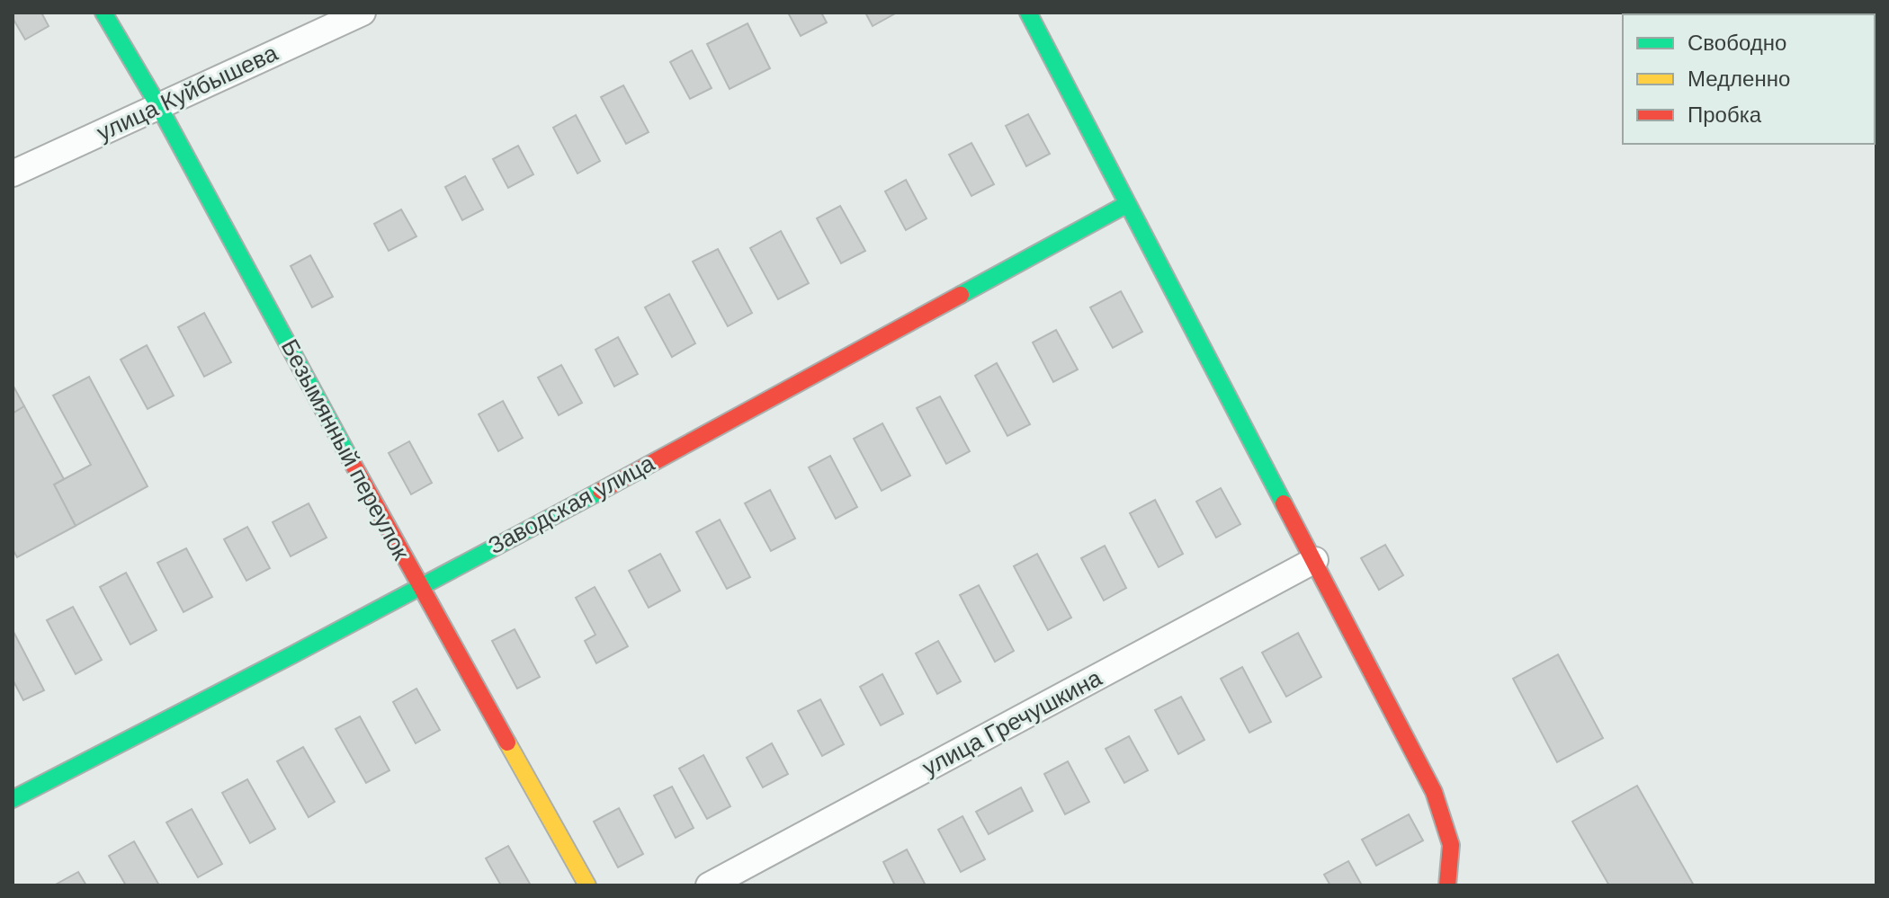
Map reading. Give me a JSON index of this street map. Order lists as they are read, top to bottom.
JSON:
{
  "streets": {
    "street": [
      "улица Куйбышева",
      "Безымянный переулок",
      "Заводская улица",
      "улица Гречушкина"
    ]
  },
  "crossings": [
    ["улица Куйбышева", "Безымянный переулок"],
    ["Безымянный переулок", "Заводская улица"]
  ],
  "legend": ["Свободно", "Медленно", "Пробка"]
}
